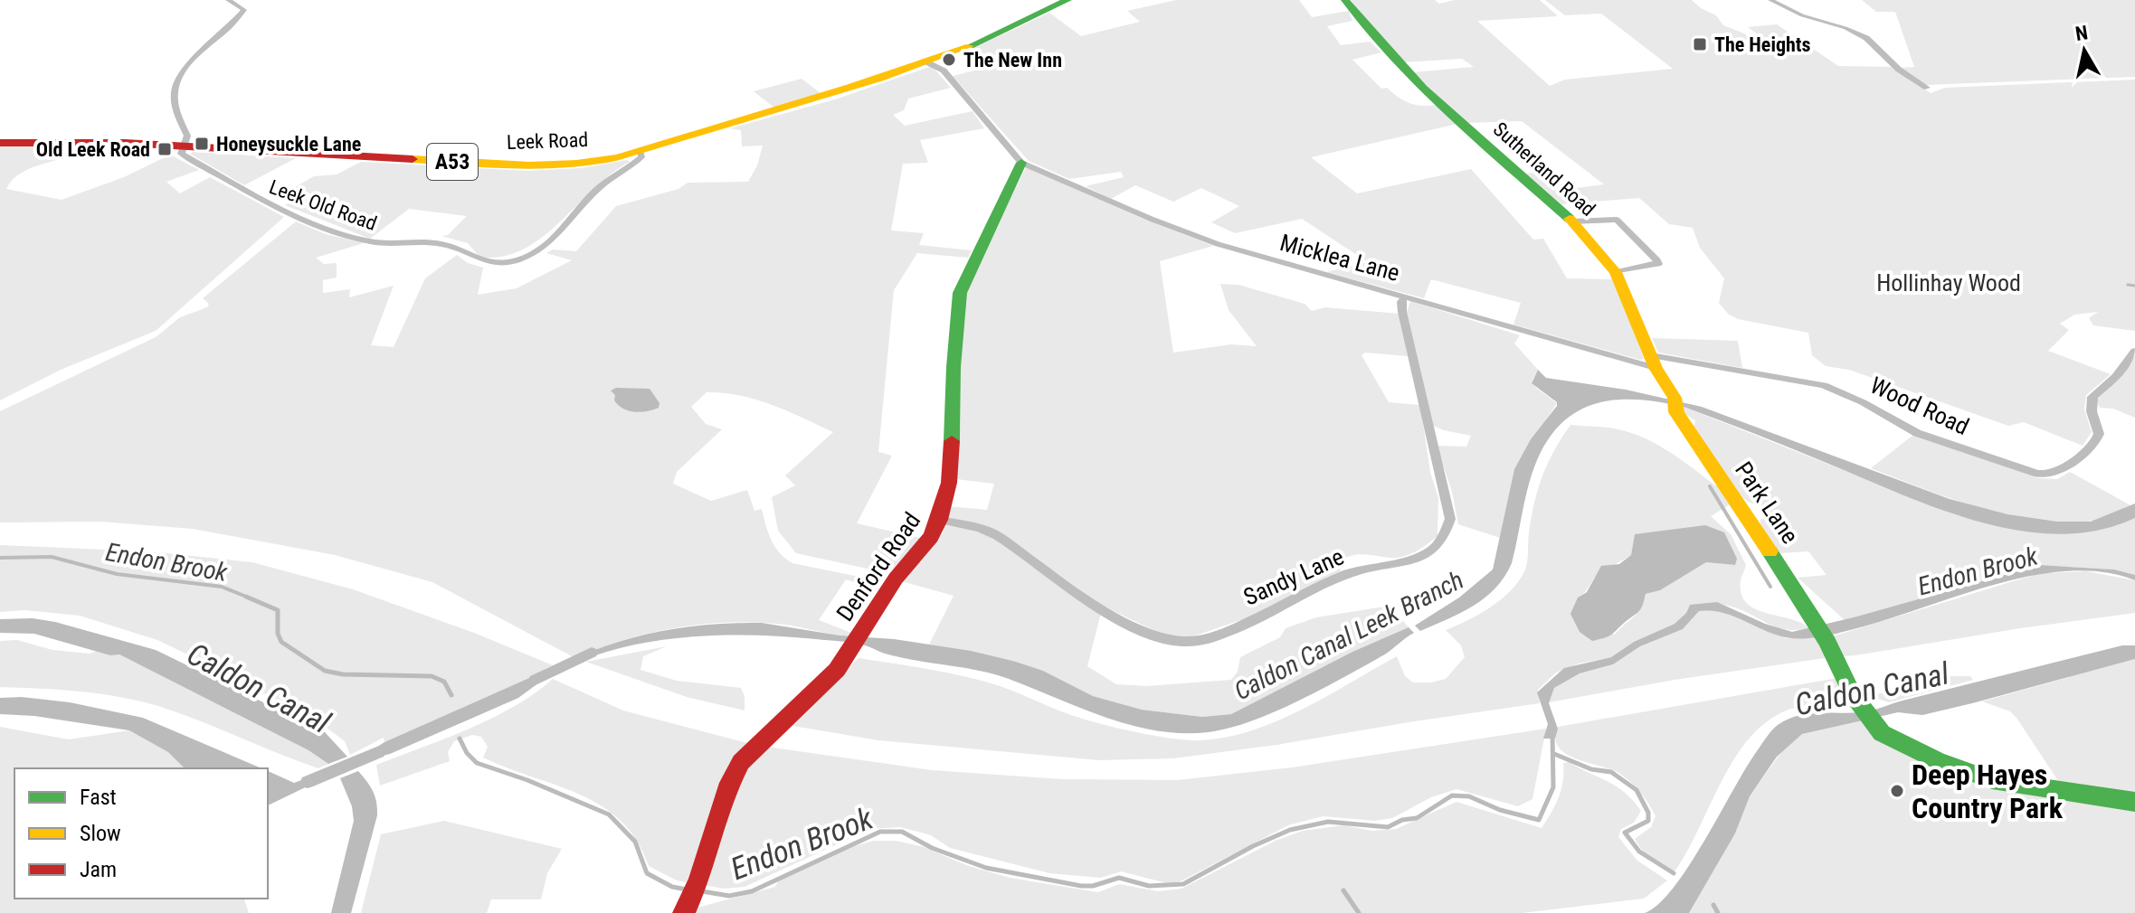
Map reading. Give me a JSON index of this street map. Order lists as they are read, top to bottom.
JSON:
{
  "streets": {
    "main road": [
      "Leek Road",
      "A53",
      "Sutherland Road",
      "Park Lane",
      "Denford Road"
    ],
    "street": [
      "Leek Old Road",
      "Micklea Lane",
      "Wood Road",
      "Sandy Lane"
    ]
  },
  "crossings": [
    ["Leek Road", "Leek Old Road"],
    ["Sutherland Road", "Micklea Lane"],
    ["Sutherland Road", "Wood Road"],
    ["Sutherland Road", "Park Lane"],
    ["Micklea Lane", "Wood Road"],
    ["Micklea Lane", "Denford Road"],
    ["Micklea Lane", "Sandy Lane"],
    ["Denford Road", "Sandy Lane"]
  ],
  "water": ["Endon Brook", "Caldon Canal Leek Branch", "Caldon Canal"],
  "parks": ["Hollinhay Wood"],
  "places": {
    "transit": ["The Heights", "Honeysuckle Lane", "Old Leek Road"],
    "other": ["The New Inn", "Deep Hayes Country Park"]
  },
  "legend": ["Fast", "Slow", "Jam"],
  "north": "top"
}
